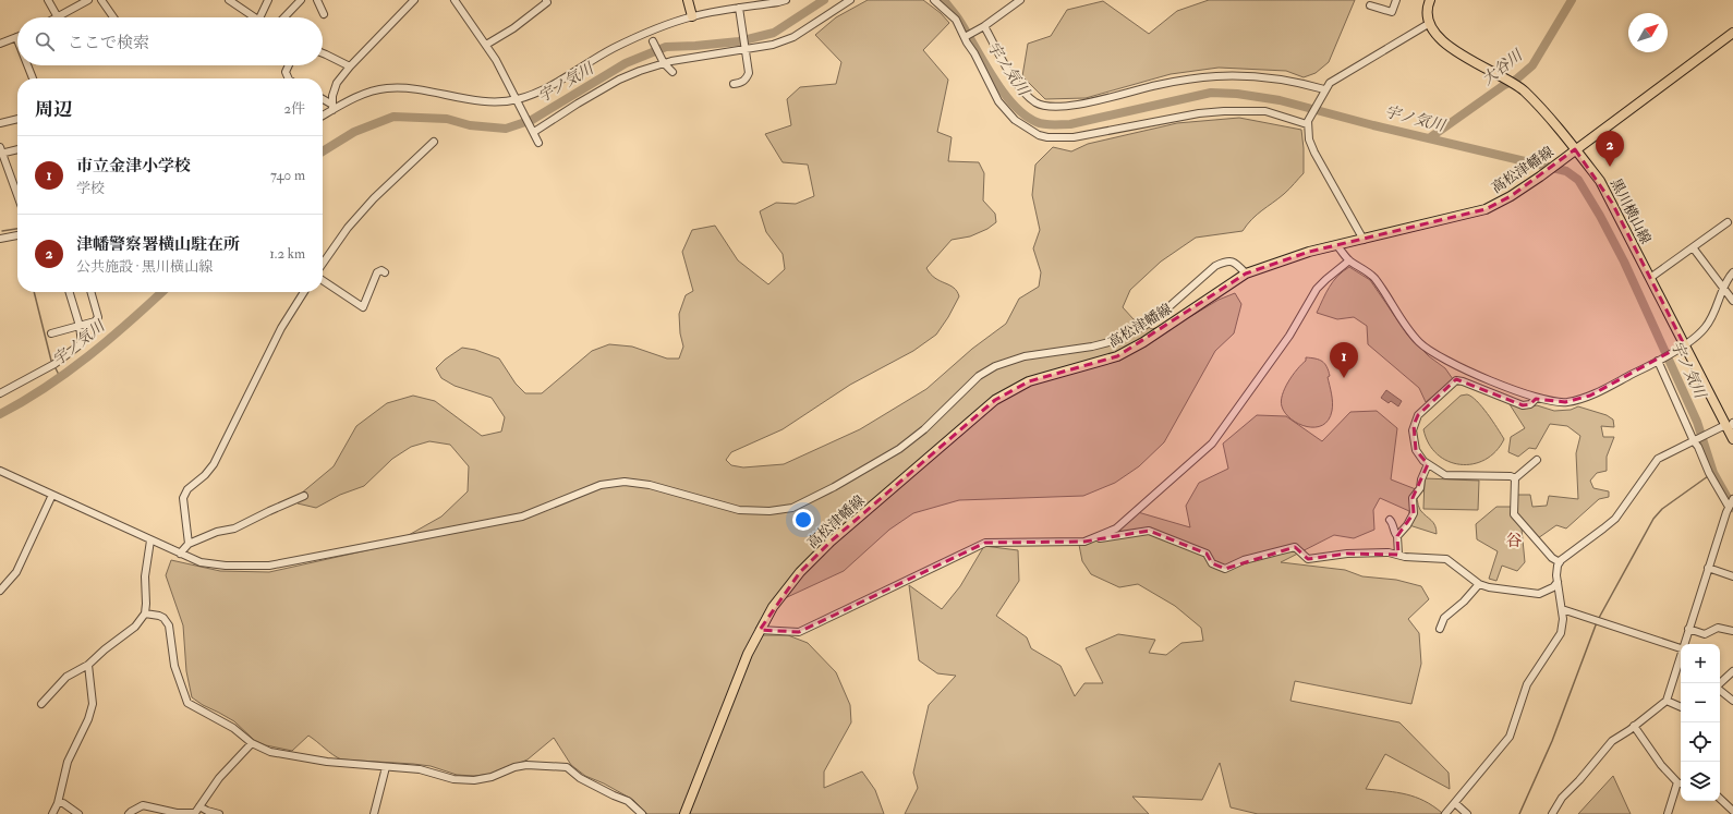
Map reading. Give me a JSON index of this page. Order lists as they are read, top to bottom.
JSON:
{
  "streets": {
    "main road": ["高松津幡線", "黒川横山線"]
  },
  "crossings": [
    ["高松津幡線", "黒川横山線"]
  ],
  "districts": ["谷"],
  "water": ["大谷川", "宇ノ気川"],
  "north": "top right",
  "page": {
    "search": "ここで検索",
    "heading": ["周辺", "2件"],
    "pins": ["2", "1"],
    "list": [
      {
        "mark": "1",
        "name": "市立金津小学校",
        "note": "学校",
        "value": "740 m"
      },
      {
        "mark": "2",
        "name": "津幡警察署横山駐在所",
        "note": "公共施設 · 黒川横山線",
        "value": "1.2 km"
      }
    ],
    "map_buttons": ["+", "−"]
  }
}
